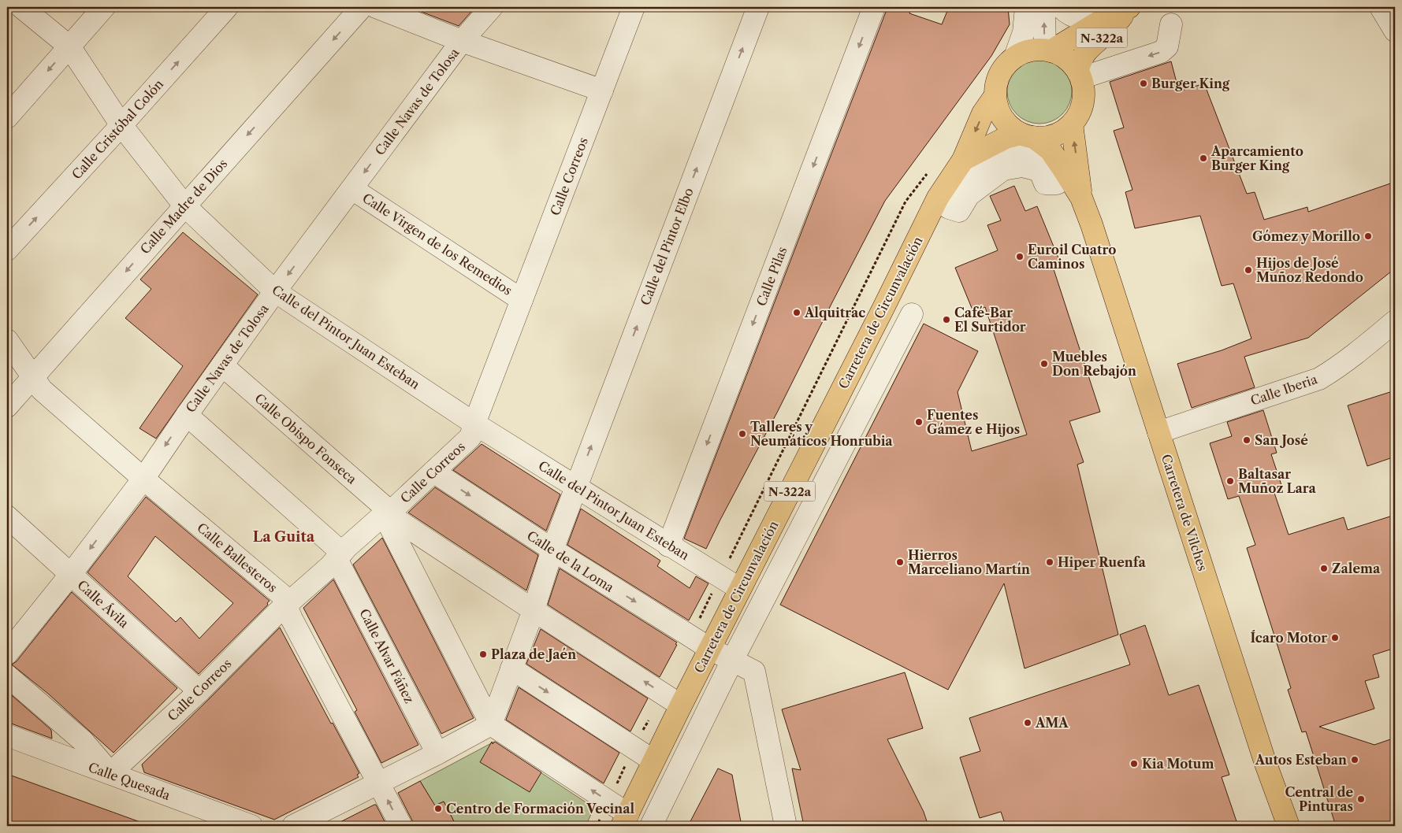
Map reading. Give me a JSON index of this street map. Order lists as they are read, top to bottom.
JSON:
{
  "streets": {
    "main road": ["N-322a", "Carretera de Circunvalación", "Carretera de Vilches"],
    "street": [
      "Calle Navas de Tolosa",
      "Calle Cristóbal Colón",
      "Calle Correos",
      "Calle Madre de Dios",
      "Calle Virgen de los Remedios",
      "Calle del Pintor Elbo",
      "Calle Pilas",
      "Calle del Pintor Juan Esteban",
      "Calle Iberia",
      "Calle Obispo Fonseca",
      "Calle Ballesteros",
      "Calle de la Loma",
      "Calle Ávila",
      "Calle Alvar Fáñez",
      "Calle Quesada"
    ]
  },
  "crossings": [
    ["N-322a", "Carretera de Circunvalación"],
    ["N-322a", "Carretera de Vilches"],
    ["Calle Navas de Tolosa", "Calle Virgen de los Remedios"],
    ["Calle Navas de Tolosa", "Calle del Pintor Juan Esteban"],
    ["Calle Navas de Tolosa", "Calle Obispo Fonseca"],
    ["Calle Navas de Tolosa", "Calle Ballesteros"],
    ["Calle Navas de Tolosa", "Calle Ávila"],
    ["Calle Navas de Tolosa", "Calle Alvar Fáñez"],
    ["Calle Cristóbal Colón", "Calle del Pintor Juan Esteban"],
    ["Calle Correos", "Calle Virgen de los Remedios"],
    ["Calle Correos", "Calle del Pintor Juan Esteban"],
    ["Calle Correos", "Calle Obispo Fonseca"],
    ["Calle Correos", "Calle Ballesteros"],
    ["Calle Correos", "Calle de la Loma"],
    ["Calle Correos", "Calle Ávila"],
    ["Calle Correos", "Calle Alvar Fáñez"],
    ["Calle Correos", "Calle Quesada"],
    ["Calle Madre de Dios", "Calle del Pintor Juan Esteban"],
    ["Calle Madre de Dios", "Calle Ballesteros"],
    ["Calle del Pintor Elbo", "Calle del Pintor Juan Esteban"],
    ["Calle del Pintor Elbo", "Calle de la Loma"],
    ["Calle Pilas", "Calle del Pintor Juan Esteban"],
    ["Carretera de Circunvalación", "Calle del Pintor Juan Esteban"],
    ["Carretera de Circunvalación", "Carretera de Vilches"],
    ["Carretera de Circunvalación", "Calle de la Loma"],
    ["Calle Iberia", "Carretera de Vilches"]
  ],
  "one_way": ["Calle Navas de Tolosa", "Calle del Pintor Elbo"],
  "districts": ["La Guita"],
  "places": [
    "Burger King",
    "Aparcamiento Burger King",
    "Gómez y Morillo",
    "Euroil Cuatro Caminos",
    "Hijos de José Muñoz Redondo",
    "Alquitrac",
    "Café-Bar El Surtidor",
    "Muebles Don Rebajón",
    "Fuentes Gámez e Hijos",
    "Talleres y Neumáticos Honrubia",
    "San José",
    "Baltasar Muñoz Lara",
    "Hierros Marceliano Martín",
    "Hiper Ruenfa",
    "Zalema",
    "Ícaro Motor",
    "Plaza de Jaén",
    "AMA",
    "Autos Esteban",
    "Kia Motum",
    "Central de Pinturas",
    "Centro de Formación Vecinal"
  ]
}
